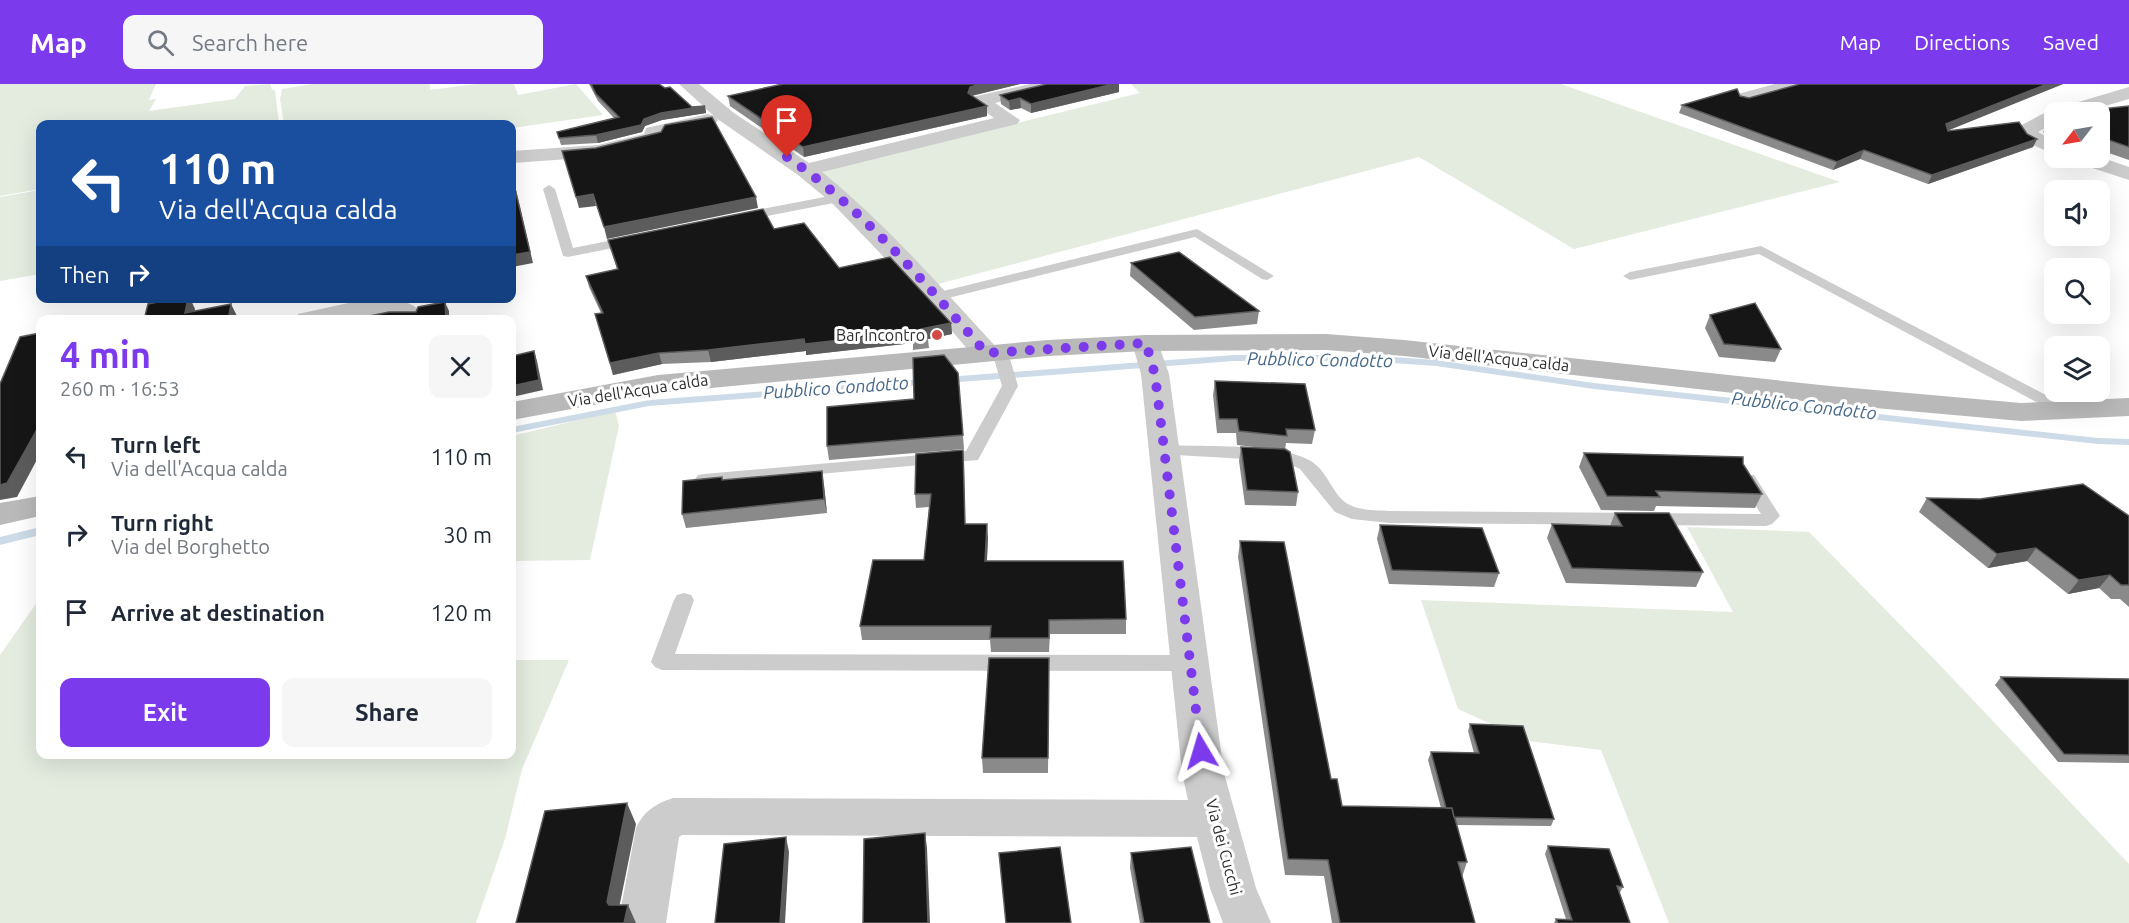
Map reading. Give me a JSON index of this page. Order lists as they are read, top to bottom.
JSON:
{
  "streets": {
    "street": ["Via dell'Acqua calda", "Via dei Cucchi"]
  },
  "crossings": [
    ["Via dell'Acqua calda", "Via dei Cucchi"]
  ],
  "water": ["Pubblico Condotto"],
  "places": ["Bar Incontro"],
  "north": "bottom left",
  "page": {
    "header": "Map",
    "search": "Search here",
    "nav": ["Map", "Directions", "Saved"],
    "turn": ["110 m", "Via dell'Acqua calda"],
    "then": "Then",
    "heading": ["4 min", "260 m · 16:53"],
    "list": [
      {
        "name": "Turn left",
        "note": "Via dell'Acqua calda",
        "value": "110 m"
      },
      {
        "name": "Turn right",
        "note": "Via del Borghetto",
        "value": "30 m"
      },
      {
        "name": "Arrive at destination",
        "value": "120 m"
      }
    ],
    "buttons": ["Exit", "Share"]
  }
}
